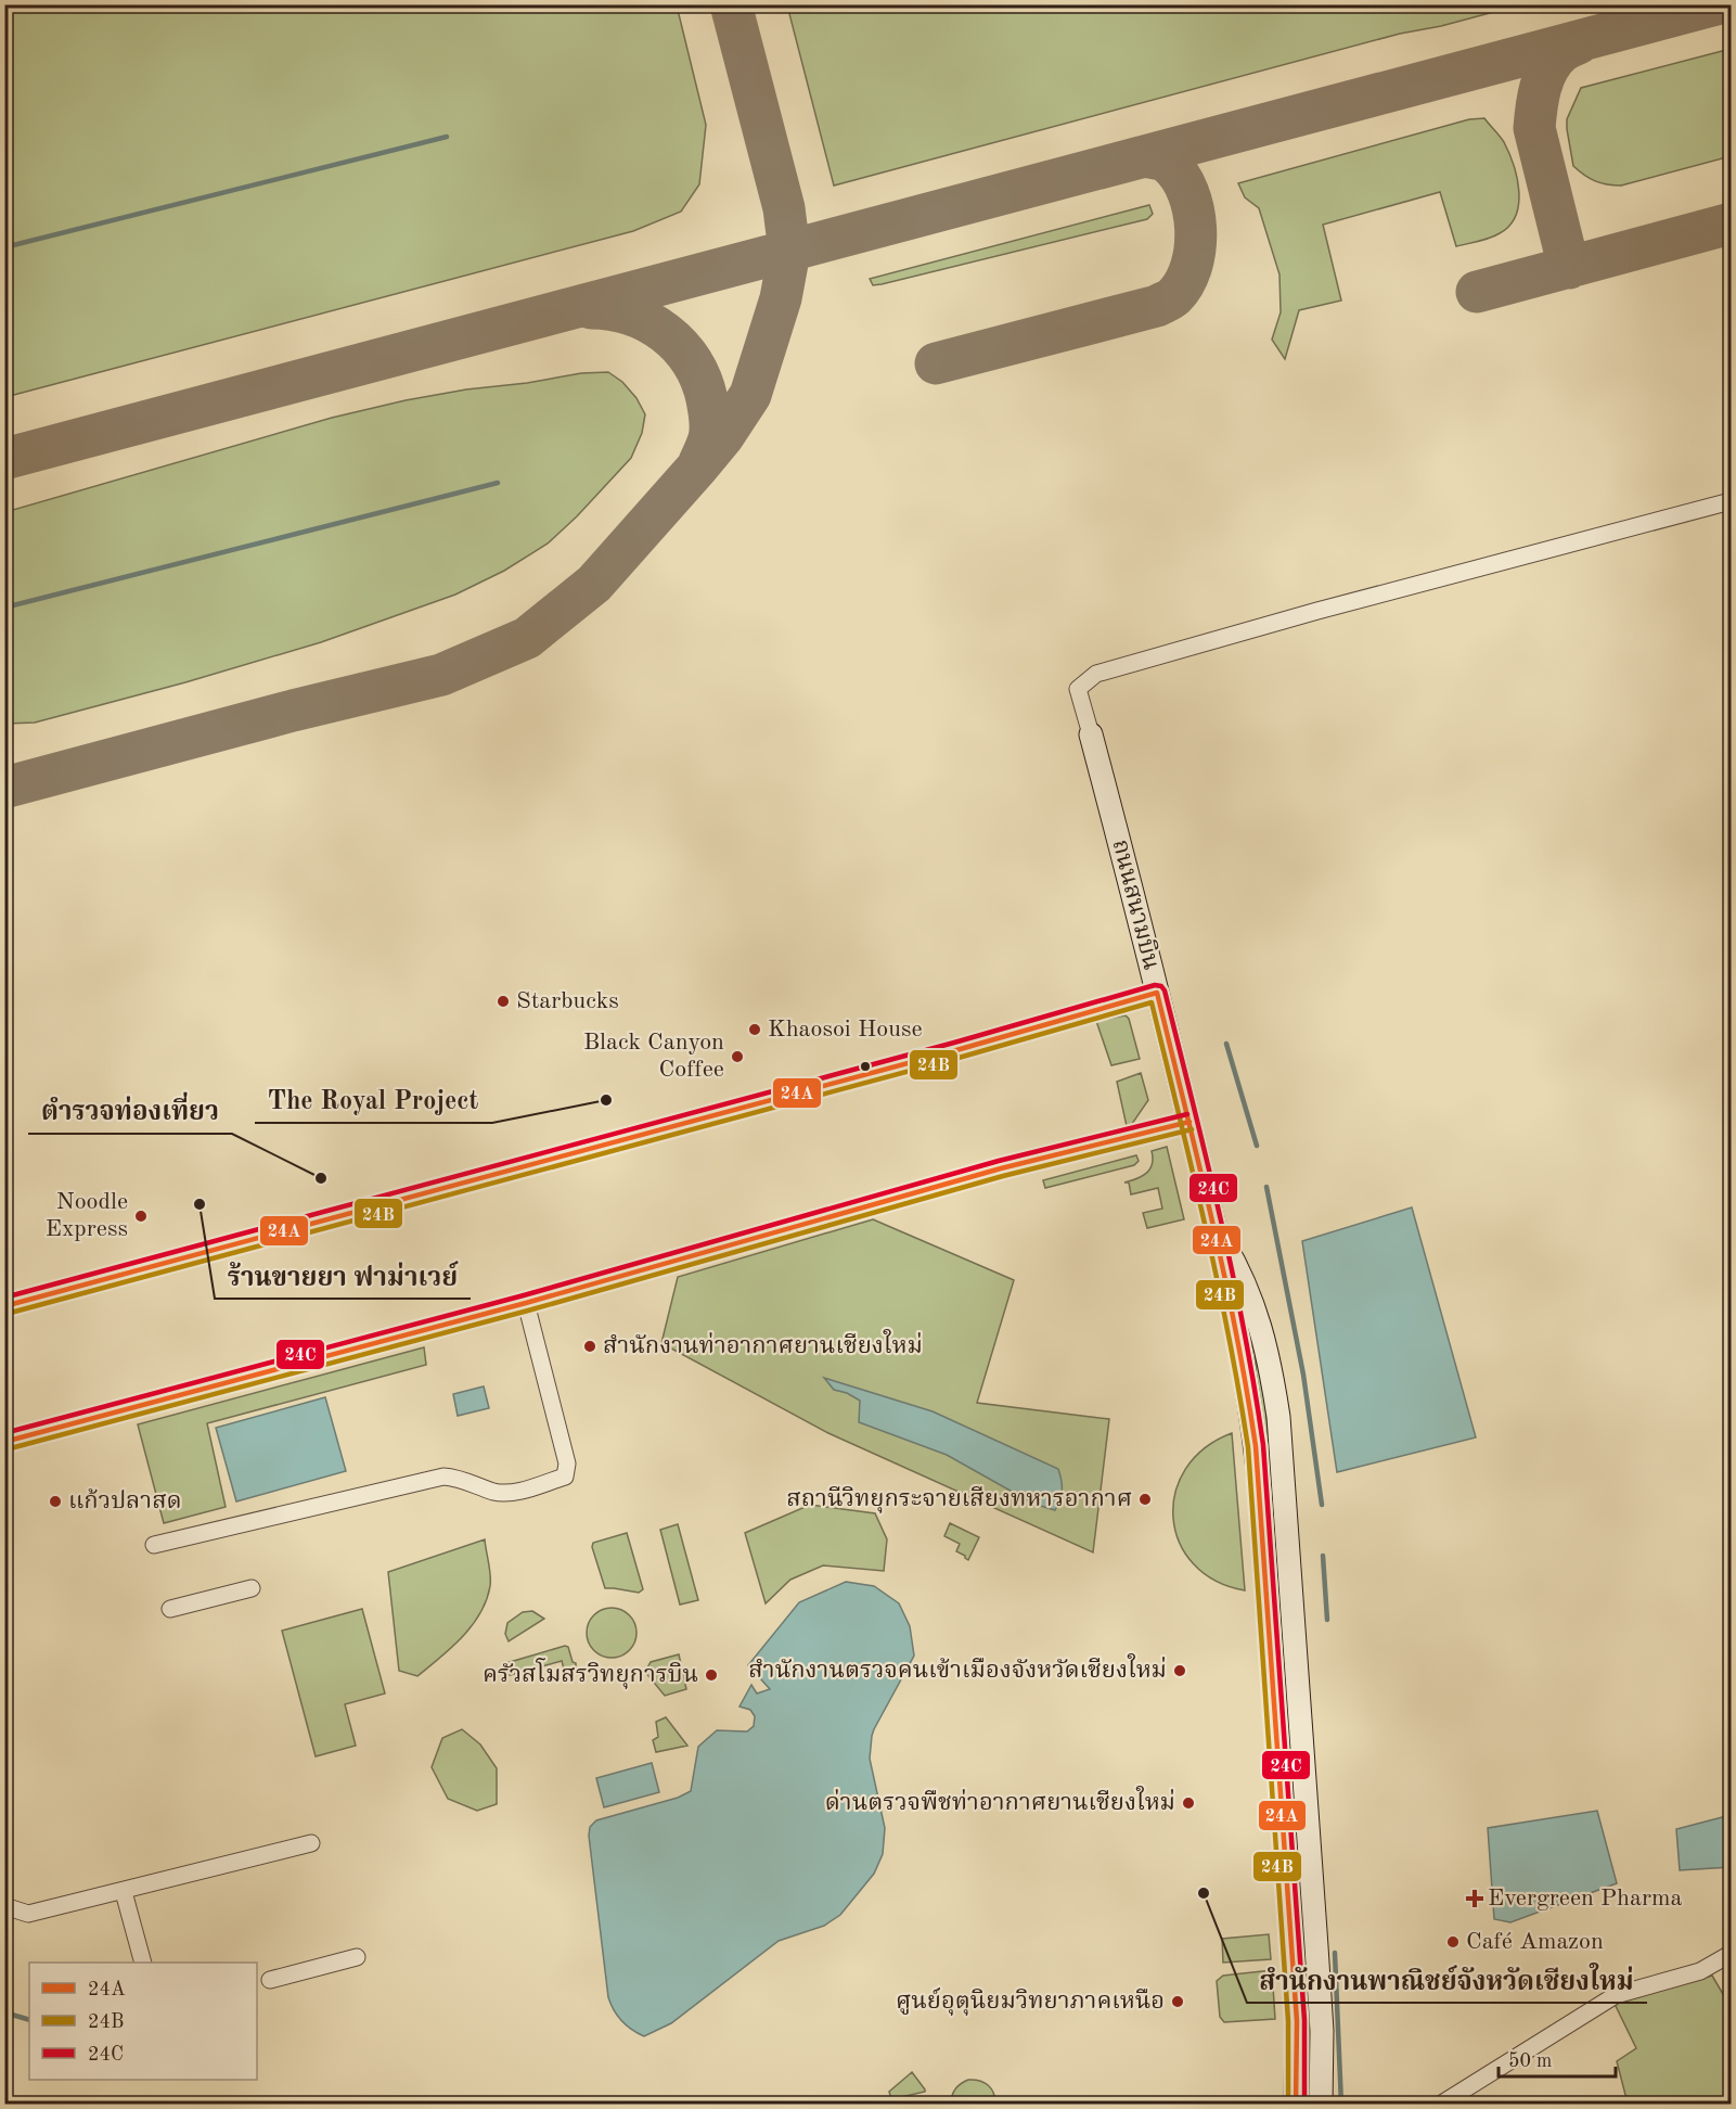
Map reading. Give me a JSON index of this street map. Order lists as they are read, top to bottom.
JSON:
{
  "streets": {
    "main road": ["ถนนสนามบิน"]
  },
  "places": {
    "other": [
      "Starbucks",
      "Khaosoi House",
      "Black Canyon Coffee",
      "The Royal Project",
      "ตำรวจท่องเที่ยว",
      "ร้านขายยา ฟาม่าเวย์",
      "Noodle Express",
      "สำนักงานท่าอากาศยานเชียงใหม่",
      "สถานีวิทยุกระจายเสียงทหารอากาศ",
      "แก้วปลาสด",
      "สำนักงานตรวจคนเข้าเมืองจังหวัดเชียงใหม่",
      "ครัวสโมสรวิทยุการบิน",
      "ด่านตรวจพืชท่าอากาศยานเชียงใหม่",
      "สำนักงานพาณิชย์จังหวัดเชียงใหม่",
      "Café Amazon",
      "ศูนย์อุตุนิยมวิทยาภาคเหนือ"
    ],
    "health": ["Evergreen Pharma"]
  },
  "lines": ["transit line 24C", "transit line 24A", "transit line 24B"],
  "legend": ["24A", "24B", "24C"],
  "scale_bar": "50 m"
}
